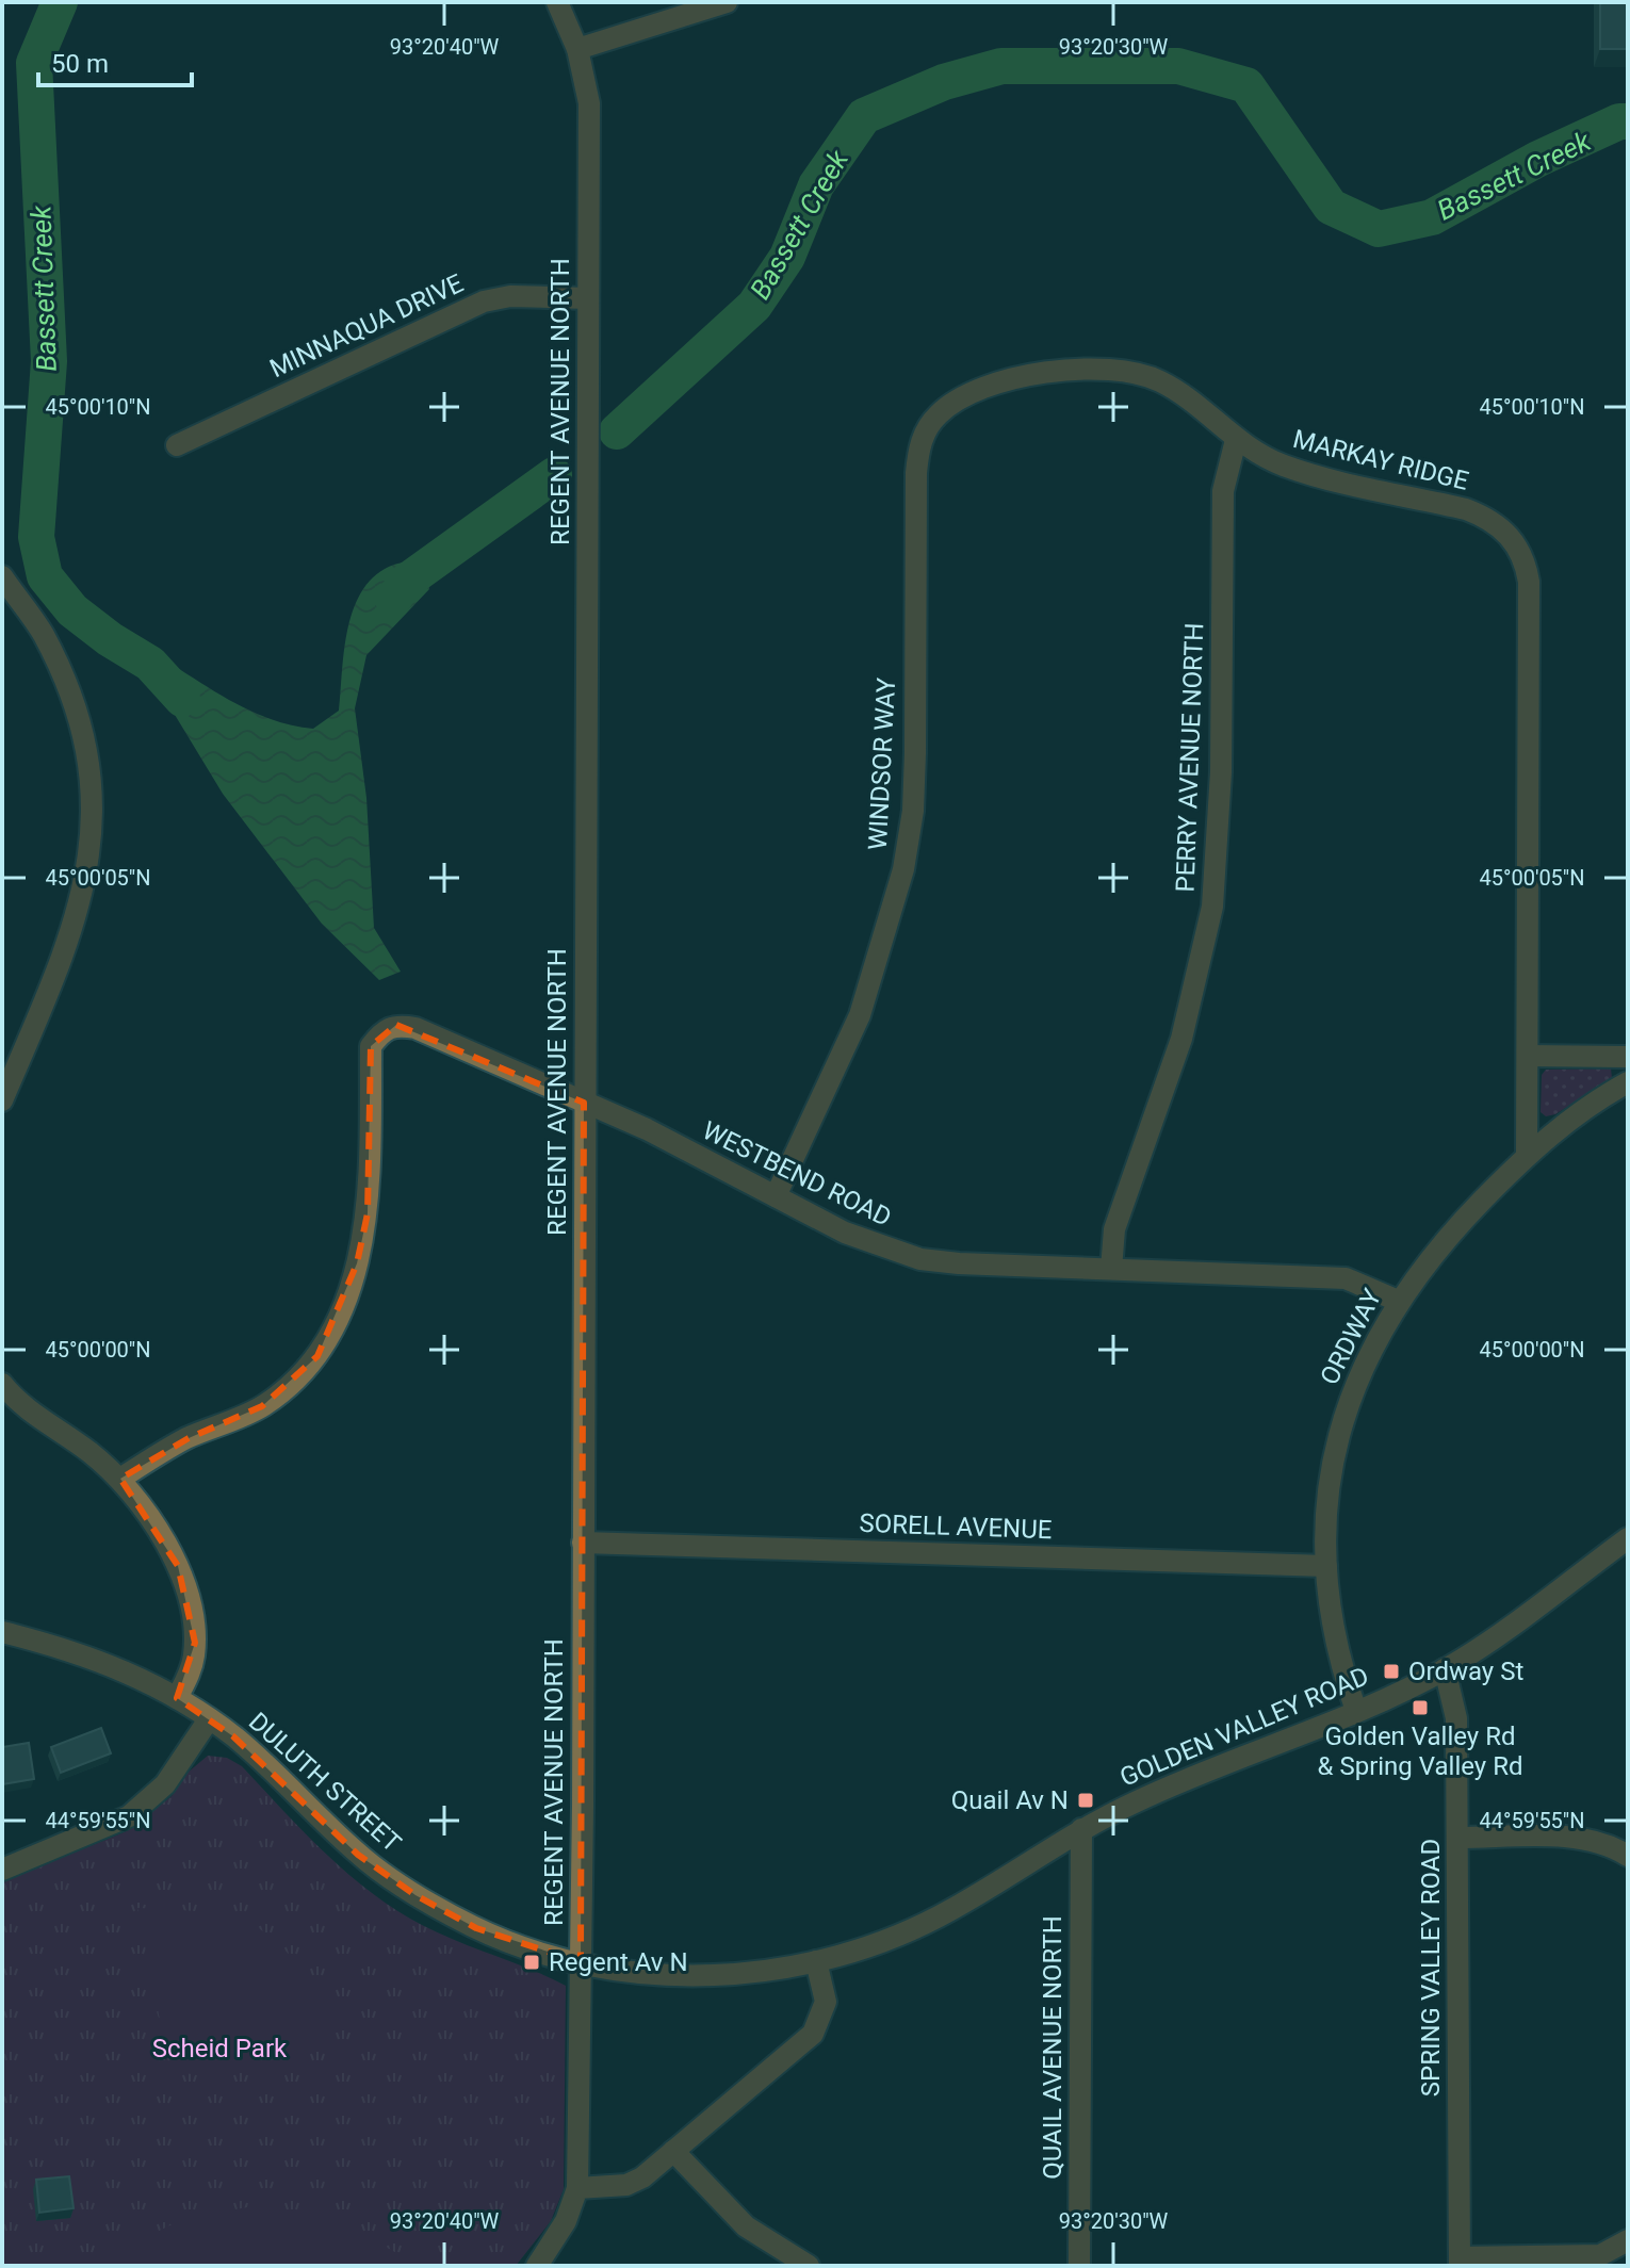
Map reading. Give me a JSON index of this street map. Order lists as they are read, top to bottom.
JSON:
{
  "streets": {
    "street": [
      "MINNAQUA DRIVE",
      "REGENT AVENUE NORTH",
      "MARKAY RIDGE",
      "PERRY AVENUE NORTH",
      "WINDSOR WAY",
      "WESTBEND ROAD",
      "ORDWAY",
      "SORELL AVENUE",
      "GOLDEN VALLEY ROAD",
      "DULUTH STREET",
      "SPRING VALLEY ROAD",
      "QUAIL AVENUE NORTH"
    ]
  },
  "crossings": [
    ["MINNAQUA DRIVE", "REGENT AVENUE NORTH"],
    ["REGENT AVENUE NORTH", "WESTBEND ROAD"],
    ["REGENT AVENUE NORTH", "SORELL AVENUE"],
    ["REGENT AVENUE NORTH", "DULUTH STREET"],
    ["MARKAY RIDGE", "PERRY AVENUE NORTH"],
    ["MARKAY RIDGE", "WINDSOR WAY"],
    ["PERRY AVENUE NORTH", "WESTBEND ROAD"],
    ["WINDSOR WAY", "WESTBEND ROAD"],
    ["WESTBEND ROAD", "ORDWAY"],
    ["ORDWAY", "SORELL AVENUE"],
    ["ORDWAY", "GOLDEN VALLEY ROAD"],
    ["GOLDEN VALLEY ROAD", "DULUTH STREET"],
    ["GOLDEN VALLEY ROAD", "SPRING VALLEY ROAD"],
    ["GOLDEN VALLEY ROAD", "QUAIL AVENUE NORTH"]
  ],
  "water": ["Bassett Creek"],
  "parks": ["Scheid Park"],
  "places": {
    "transit": [
      "Ordway St",
      "Golden Valley Rd & Spring Valley Rd",
      "Quail Av N",
      "Regent Av N"
    ]
  },
  "scale_bar": "50 m",
  "coordinates": [
    "93°20'40\"W",
    "93°20'30\"W",
    "45°00'10\"N",
    "45°00'05\"N",
    "45°00'00\"N",
    "44°59'55\"N"
  ]
}
